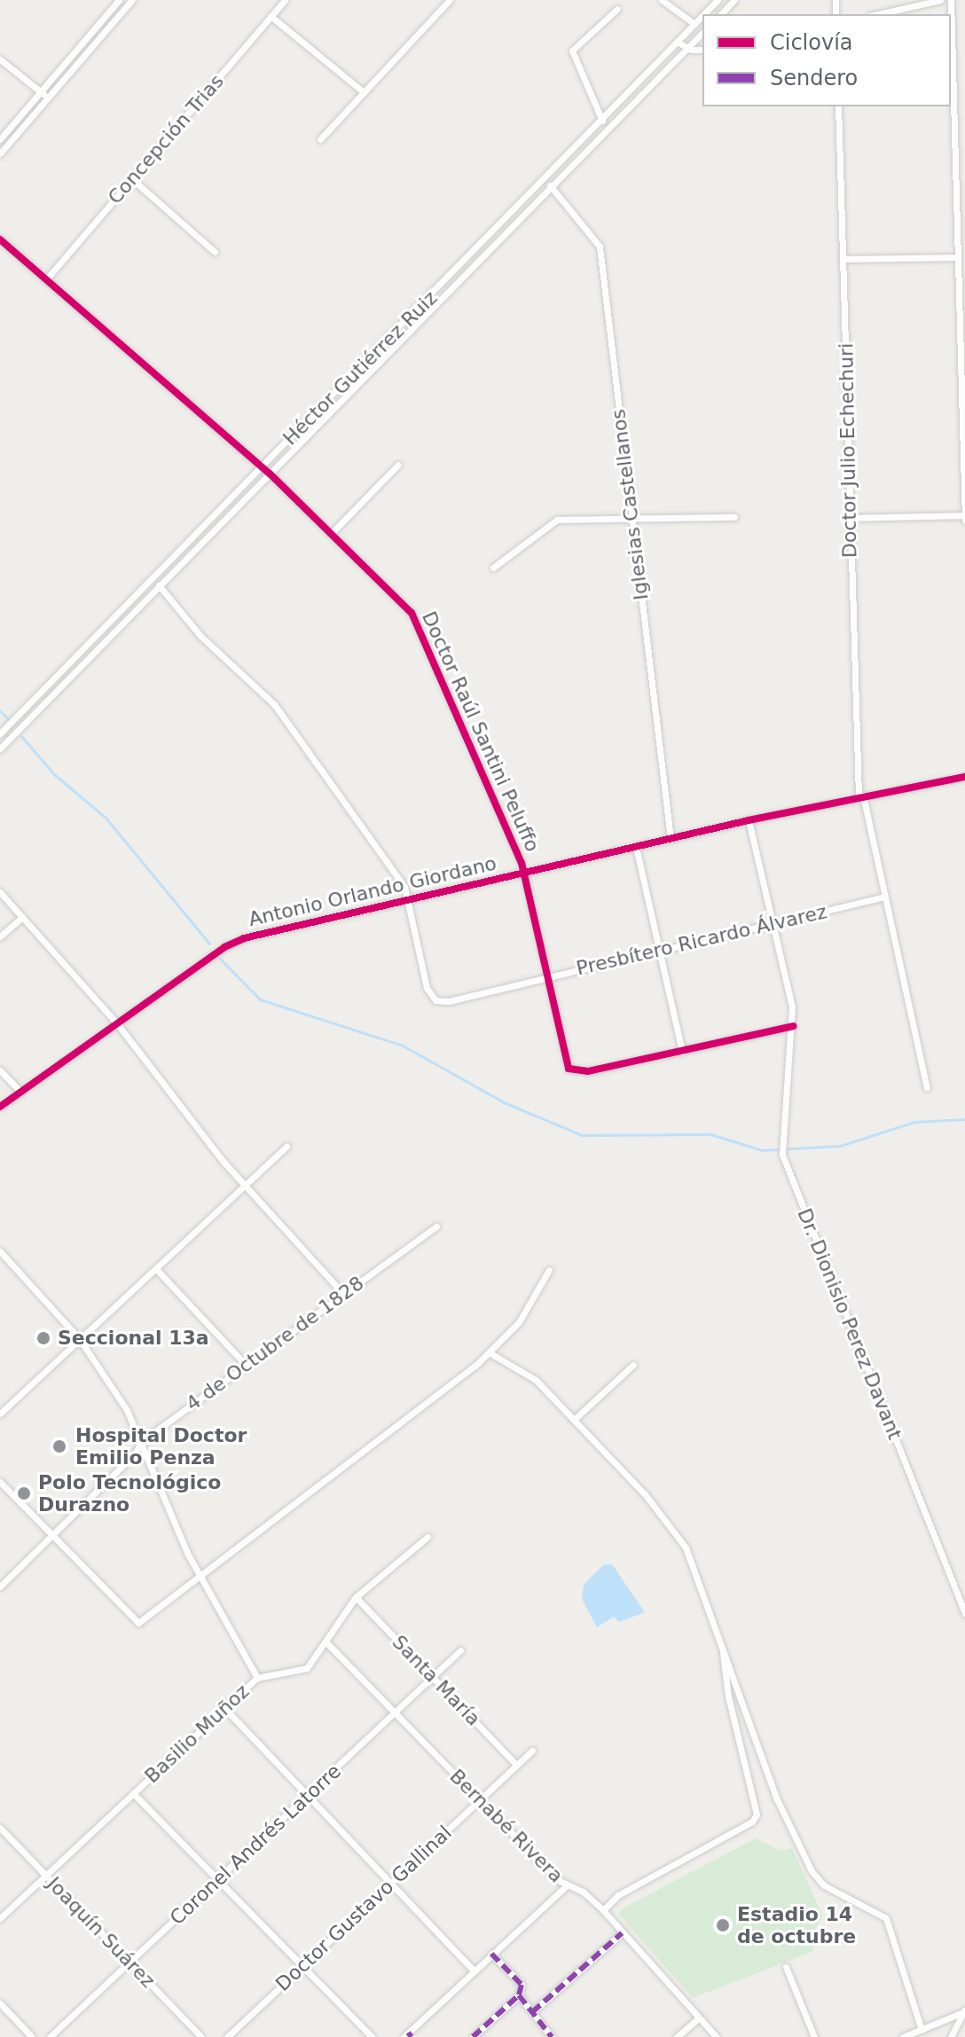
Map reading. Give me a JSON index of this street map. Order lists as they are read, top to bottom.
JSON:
{
  "streets": {
    "street": [
      "Concepción Trias",
      "Héctor Gutiérrez Ruiz",
      "Doctor Julio Echechuri",
      "Iglesias Castellanos",
      "Doctor Raúl Santini Peluffo",
      "Antonio Orlando Giordano",
      "Presbítero Ricardo Álvarez",
      "Dr. Dionisio Perez Davant",
      "4 de Octubre de 1828",
      "Santa María",
      "Basilio Muñoz",
      "Bernabé Rivera",
      "Coronel Andrés Latorre",
      "Doctor Gustavo Gallinal",
      "Joaquín Suárez"
    ]
  },
  "crossings": [
    ["Concepción Trias", "Doctor Raúl Santini Peluffo"],
    ["Héctor Gutiérrez Ruiz", "Iglesias Castellanos"],
    ["Héctor Gutiérrez Ruiz", "Doctor Raúl Santini Peluffo"],
    ["Doctor Julio Echechuri", "Antonio Orlando Giordano"],
    ["Doctor Julio Echechuri", "Presbítero Ricardo Álvarez"],
    ["Iglesias Castellanos", "Antonio Orlando Giordano"],
    ["Doctor Raúl Santini Peluffo", "Antonio Orlando Giordano"],
    ["Doctor Raúl Santini Peluffo", "Presbítero Ricardo Álvarez"],
    ["Antonio Orlando Giordano", "Presbítero Ricardo Álvarez"],
    ["Antonio Orlando Giordano", "Dr. Dionisio Perez Davant"],
    ["Presbítero Ricardo Álvarez", "Dr. Dionisio Perez Davant"],
    ["Santa María", "Basilio Muñoz"],
    ["Santa María", "Coronel Andrés Latorre"],
    ["Santa María", "Doctor Gustavo Gallinal"],
    ["Basilio Muñoz", "Bernabé Rivera"],
    ["Basilio Muñoz", "Joaquín Suárez"],
    ["Bernabé Rivera", "Coronel Andrés Latorre"],
    ["Bernabé Rivera", "Doctor Gustavo Gallinal"],
    ["Coronel Andrés Latorre", "Joaquín Suárez"]
  ],
  "places": [
    "Seccional 13a",
    "Hospital Doctor Emilio Penza",
    "Polo Tecnológico Durazno",
    "Estadio 14 de octubre"
  ],
  "legend": ["Ciclovía", "Sendero"]
}
